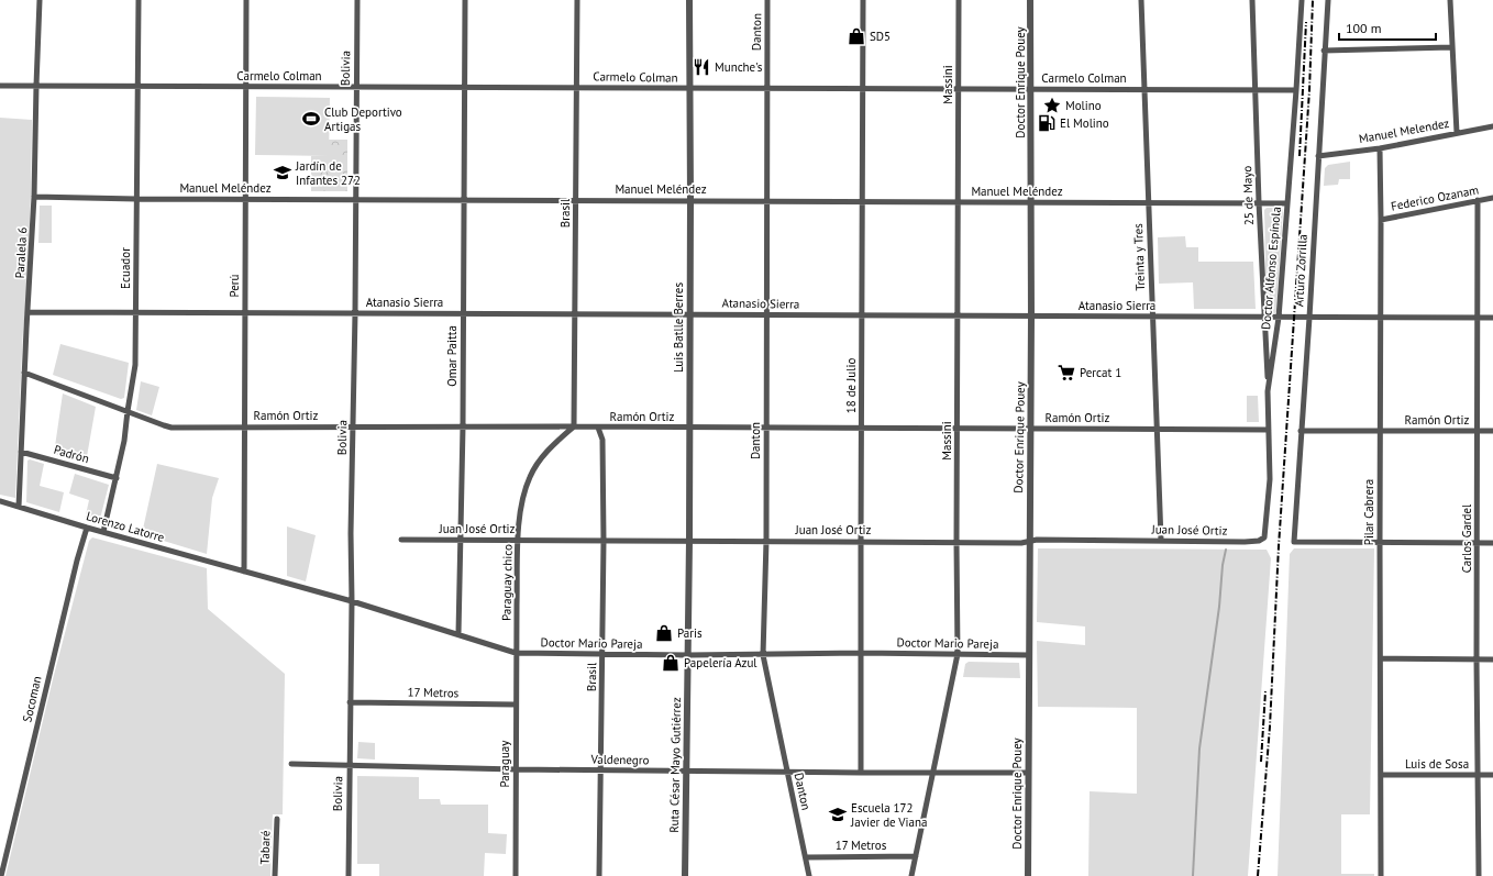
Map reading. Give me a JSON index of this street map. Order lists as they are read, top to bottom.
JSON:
{
  "streets": {
    "street": [
      "Danton",
      "Bolivia",
      "Carmelo Colman",
      "Doctor Enrique Pouey",
      "Massini",
      "Manuel Melendez",
      "Manuel Meléndez",
      "25 de Mayo",
      "Federico Ozanam",
      "Brasil",
      "Paralela 6",
      "Treinta y Tres",
      "Ecuador",
      "Doctor Alfonso Espínola",
      "Arturo Zorrilla",
      "Perú",
      "Atanasio Sierra",
      "Luis Batlle Berres",
      "Omar Paitta",
      "18 de Julio",
      "Ramón Ortiz",
      "Padrón",
      "Pilar Cabrera",
      "Lorenzo Latorre",
      "Juan José Ortiz",
      "Carlos Gardel",
      "Paraguay chico",
      "Doctor Mario Pareja",
      "17 Metros",
      "Socoman",
      "Valdenegro",
      "Paraguay",
      "Luis de Sosa",
      "Ruta César Mayo Gutiérrez",
      "Tabaré"
    ]
  },
  "crossings": [
    ["Danton", "Carmelo Colman"],
    ["Danton", "Manuel Meléndez"],
    ["Danton", "Atanasio Sierra"],
    ["Danton", "Ramón Ortiz"],
    ["Danton", "Juan José Ortiz"],
    ["Danton", "Doctor Mario Pareja"],
    ["Danton", "17 Metros"],
    ["Danton", "Valdenegro"],
    ["Bolivia", "Carmelo Colman"],
    ["Bolivia", "Manuel Meléndez"],
    ["Bolivia", "Atanasio Sierra"],
    ["Bolivia", "Ramón Ortiz"],
    ["Bolivia", "Doctor Mario Pareja"],
    ["Bolivia", "17 Metros"],
    ["Bolivia", "Valdenegro"],
    ["Carmelo Colman", "Doctor Enrique Pouey"],
    ["Carmelo Colman", "Massini"],
    ["Carmelo Colman", "25 de Mayo"],
    ["Carmelo Colman", "Brasil"],
    ["Carmelo Colman", "Paralela 6"],
    ["Carmelo Colman", "Treinta y Tres"],
    ["Carmelo Colman", "Ecuador"],
    ["Carmelo Colman", "Doctor Alfonso Espínola"],
    ["Carmelo Colman", "Perú"],
    ["Carmelo Colman", "Luis Batlle Berres"],
    ["Carmelo Colman", "Omar Paitta"],
    ["Carmelo Colman", "18 de Julio"],
    ["Doctor Enrique Pouey", "Manuel Meléndez"],
    ["Doctor Enrique Pouey", "Atanasio Sierra"],
    ["Doctor Enrique Pouey", "Ramón Ortiz"],
    ["Doctor Enrique Pouey", "Juan José Ortiz"],
    ["Doctor Enrique Pouey", "Doctor Mario Pareja"],
    ["Doctor Enrique Pouey", "Valdenegro"],
    ["Massini", "Manuel Meléndez"],
    ["Massini", "Atanasio Sierra"],
    ["Massini", "Ramón Ortiz"],
    ["Massini", "Juan José Ortiz"],
    ["Massini", "Doctor Mario Pareja"],
    ["Massini", "17 Metros"],
    ["Massini", "Valdenegro"],
    ["Manuel Melendez", "Arturo Zorrilla"],
    ["Manuel Melendez", "Pilar Cabrera"],
    ["Manuel Meléndez", "25 de Mayo"],
    ["Manuel Meléndez", "Brasil"],
    ["Manuel Meléndez", "Paralela 6"],
    ["Manuel Meléndez", "Treinta y Tres"],
    ["Manuel Meléndez", "Ecuador"],
    ["Manuel Meléndez", "Doctor Alfonso Espínola"],
    ["Manuel Meléndez", "Perú"],
    ["Manuel Meléndez", "Luis Batlle Berres"],
    ["Manuel Meléndez", "Omar Paitta"],
    ["Manuel Meléndez", "18 de Julio"],
    ["25 de Mayo", "Doctor Alfonso Espínola"],
    ["25 de Mayo", "Atanasio Sierra"],
    ["Federico Ozanam", "Pilar Cabrera"],
    ["Federico Ozanam", "Carlos Gardel"],
    ["Brasil", "Atanasio Sierra"],
    ["Brasil", "Ramón Ortiz"],
    ["Brasil", "Juan José Ortiz"],
    ["Brasil", "Paraguay chico"],
    ["Brasil", "Doctor Mario Pareja"],
    ["Brasil", "Valdenegro"],
    ["Paralela 6", "Atanasio Sierra"],
    ["Paralela 6", "Ramón Ortiz"],
    ["Paralela 6", "Padrón"],
    ["Paralela 6", "Lorenzo Latorre"],
    ["Treinta y Tres", "Atanasio Sierra"],
    ["Treinta y Tres", "Ramón Ortiz"],
    ["Treinta y Tres", "Juan José Ortiz"],
    ["Ecuador", "Atanasio Sierra"],
    ["Ecuador", "Ramón Ortiz"],
    ["Ecuador", "Padrón"],
    ["Ecuador", "Lorenzo Latorre"],
    ["Doctor Alfonso Espínola", "Atanasio Sierra"],
    ["Doctor Alfonso Espínola", "Ramón Ortiz"],
    ["Doctor Alfonso Espínola", "Juan José Ortiz"],
    ["Arturo Zorrilla", "Atanasio Sierra"],
    ["Arturo Zorrilla", "Ramón Ortiz"],
    ["Arturo Zorrilla", "Pilar Cabrera"],
    ["Perú", "Atanasio Sierra"],
    ["Perú", "Ramón Ortiz"],
    ["Perú", "Lorenzo Latorre"],
    ["Perú", "Doctor Mario Pareja"],
    ["Atanasio Sierra", "Luis Batlle Berres"],
    ["Atanasio Sierra", "Omar Paitta"],
    ["Atanasio Sierra", "18 de Julio"],
    ["Atanasio Sierra", "Pilar Cabrera"],
    ["Atanasio Sierra", "Carlos Gardel"],
    ["Luis Batlle Berres", "Ramón Ortiz"],
    ["Luis Batlle Berres", "Juan José Ortiz"],
    ["Luis Batlle Berres", "Doctor Mario Pareja"],
    ["Luis Batlle Berres", "Ruta César Mayo Gutiérrez"],
    ["Omar Paitta", "Ramón Ortiz"],
    ["Omar Paitta", "Juan José Ortiz"],
    ["Omar Paitta", "Doctor Mario Pareja"],
    ["18 de Julio", "Ramón Ortiz"],
    ["18 de Julio", "Juan José Ortiz"],
    ["18 de Julio", "Doctor Mario Pareja"],
    ["18 de Julio", "Valdenegro"],
    ["Ramón Ortiz", "Pilar Cabrera"],
    ["Ramón Ortiz", "Carlos Gardel"],
    ["Ramón Ortiz", "Paraguay chico"],
    ["Pilar Cabrera", "Luis de Sosa"],
    ["Lorenzo Latorre", "Doctor Mario Pareja"],
    ["Lorenzo Latorre", "Socoman"],
    ["Juan José Ortiz", "Paraguay chico"],
    ["Carlos Gardel", "Luis de Sosa"],
    ["Paraguay chico", "Doctor Mario Pareja"],
    ["Paraguay chico", "Paraguay"],
    ["Doctor Mario Pareja", "Paraguay"],
    ["Doctor Mario Pareja", "Ruta César Mayo Gutiérrez"],
    ["17 Metros", "Paraguay"],
    ["Valdenegro", "Paraguay"],
    ["Valdenegro", "Ruta César Mayo Gutiérrez"]
  ],
  "places": {
    "shop": ["SD5", "Paris", "Papelería Azul"],
    "restaurant": ["Munche's"],
    "place": ["Molino"],
    "sports": ["Club Deportivo Artigas"],
    "fuel station": ["El Molino"],
    "school or university": ["Jardín de Infantes 272", "Escuela 172 Javier de Viana"],
    "supermarket": ["Percat 1"]
  },
  "scale_bar": "100 m"
}
